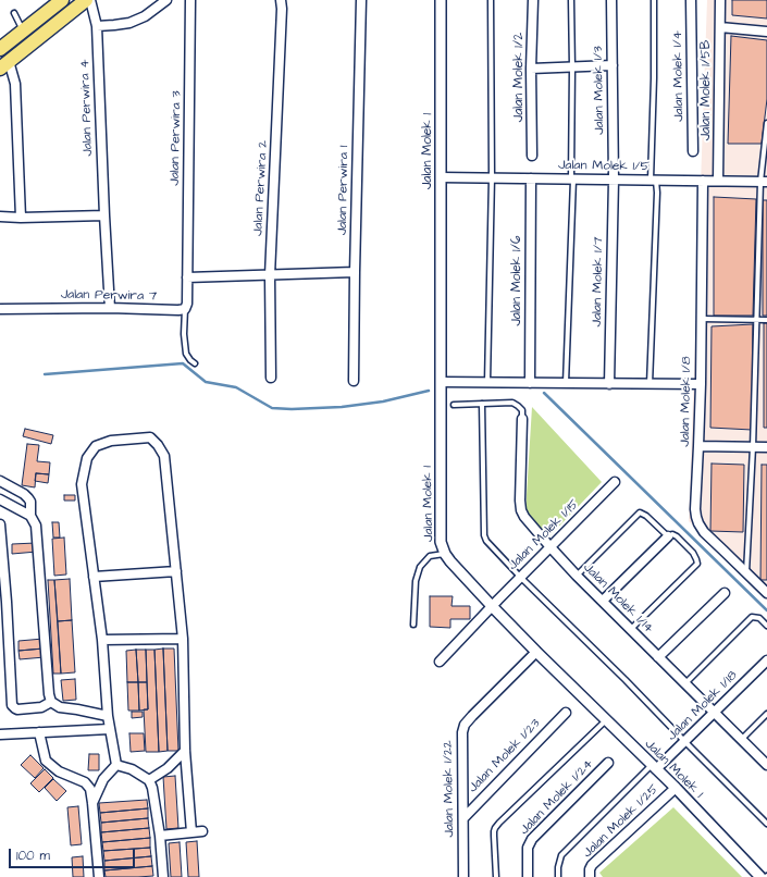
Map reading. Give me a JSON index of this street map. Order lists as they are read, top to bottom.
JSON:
{
  "streets": {
    "street": [
      "Jalan Molek 1/4",
      "Jalan Molek 1/2",
      "Jalan Molek 1/3",
      "Jalan Molek 1/5B",
      "Jalan Perwira 4",
      "Jalan Perwira 3",
      "Jalan Molek 1",
      "Jalan Molek 1/5",
      "Jalan Perwira 2",
      "Jalan Perwira 1",
      "Jalan Molek 1/6",
      "Jalan Molek 1/7",
      "Jalan Perwira 7",
      "Jalan Molek 1/8",
      "Jalan Molek 1/15",
      "Jalan Molek 1/14",
      "Jalan Molek 1/18",
      "Jalan Molek 1/23",
      "Jalan Molek 1/22",
      "Jalan Molek 1/24",
      "Jalan Molek 1/25"
    ]
  },
  "crossings": [
    ["Jalan Molek 1/3", "Jalan Molek 1/5"],
    ["Jalan Molek 1/3", "Jalan Molek 1/7"],
    ["Jalan Molek 1/5B", "Jalan Molek 1/5"],
    ["Jalan Perwira 4", "Jalan Perwira 7"],
    ["Jalan Molek 1", "Jalan Molek 1/5"],
    ["Jalan Molek 1", "Jalan Molek 1/15"],
    ["Jalan Molek 1", "Jalan Molek 1/18"],
    ["Jalan Molek 1", "Jalan Molek 1/22"],
    ["Jalan Molek 1", "Jalan Molek 1/25"],
    ["Jalan Molek 1/5", "Jalan Molek 1/6"],
    ["Jalan Molek 1/5", "Jalan Molek 1/7"],
    ["Jalan Molek 1/5", "Jalan Molek 1/8"],
    ["Jalan Molek 1/15", "Jalan Molek 1/14"],
    ["Jalan Molek 1/14", "Jalan Molek 1/18"],
    ["Jalan Molek 1/23", "Jalan Molek 1/22"]
  ],
  "scale_bar": "100 m"
}
